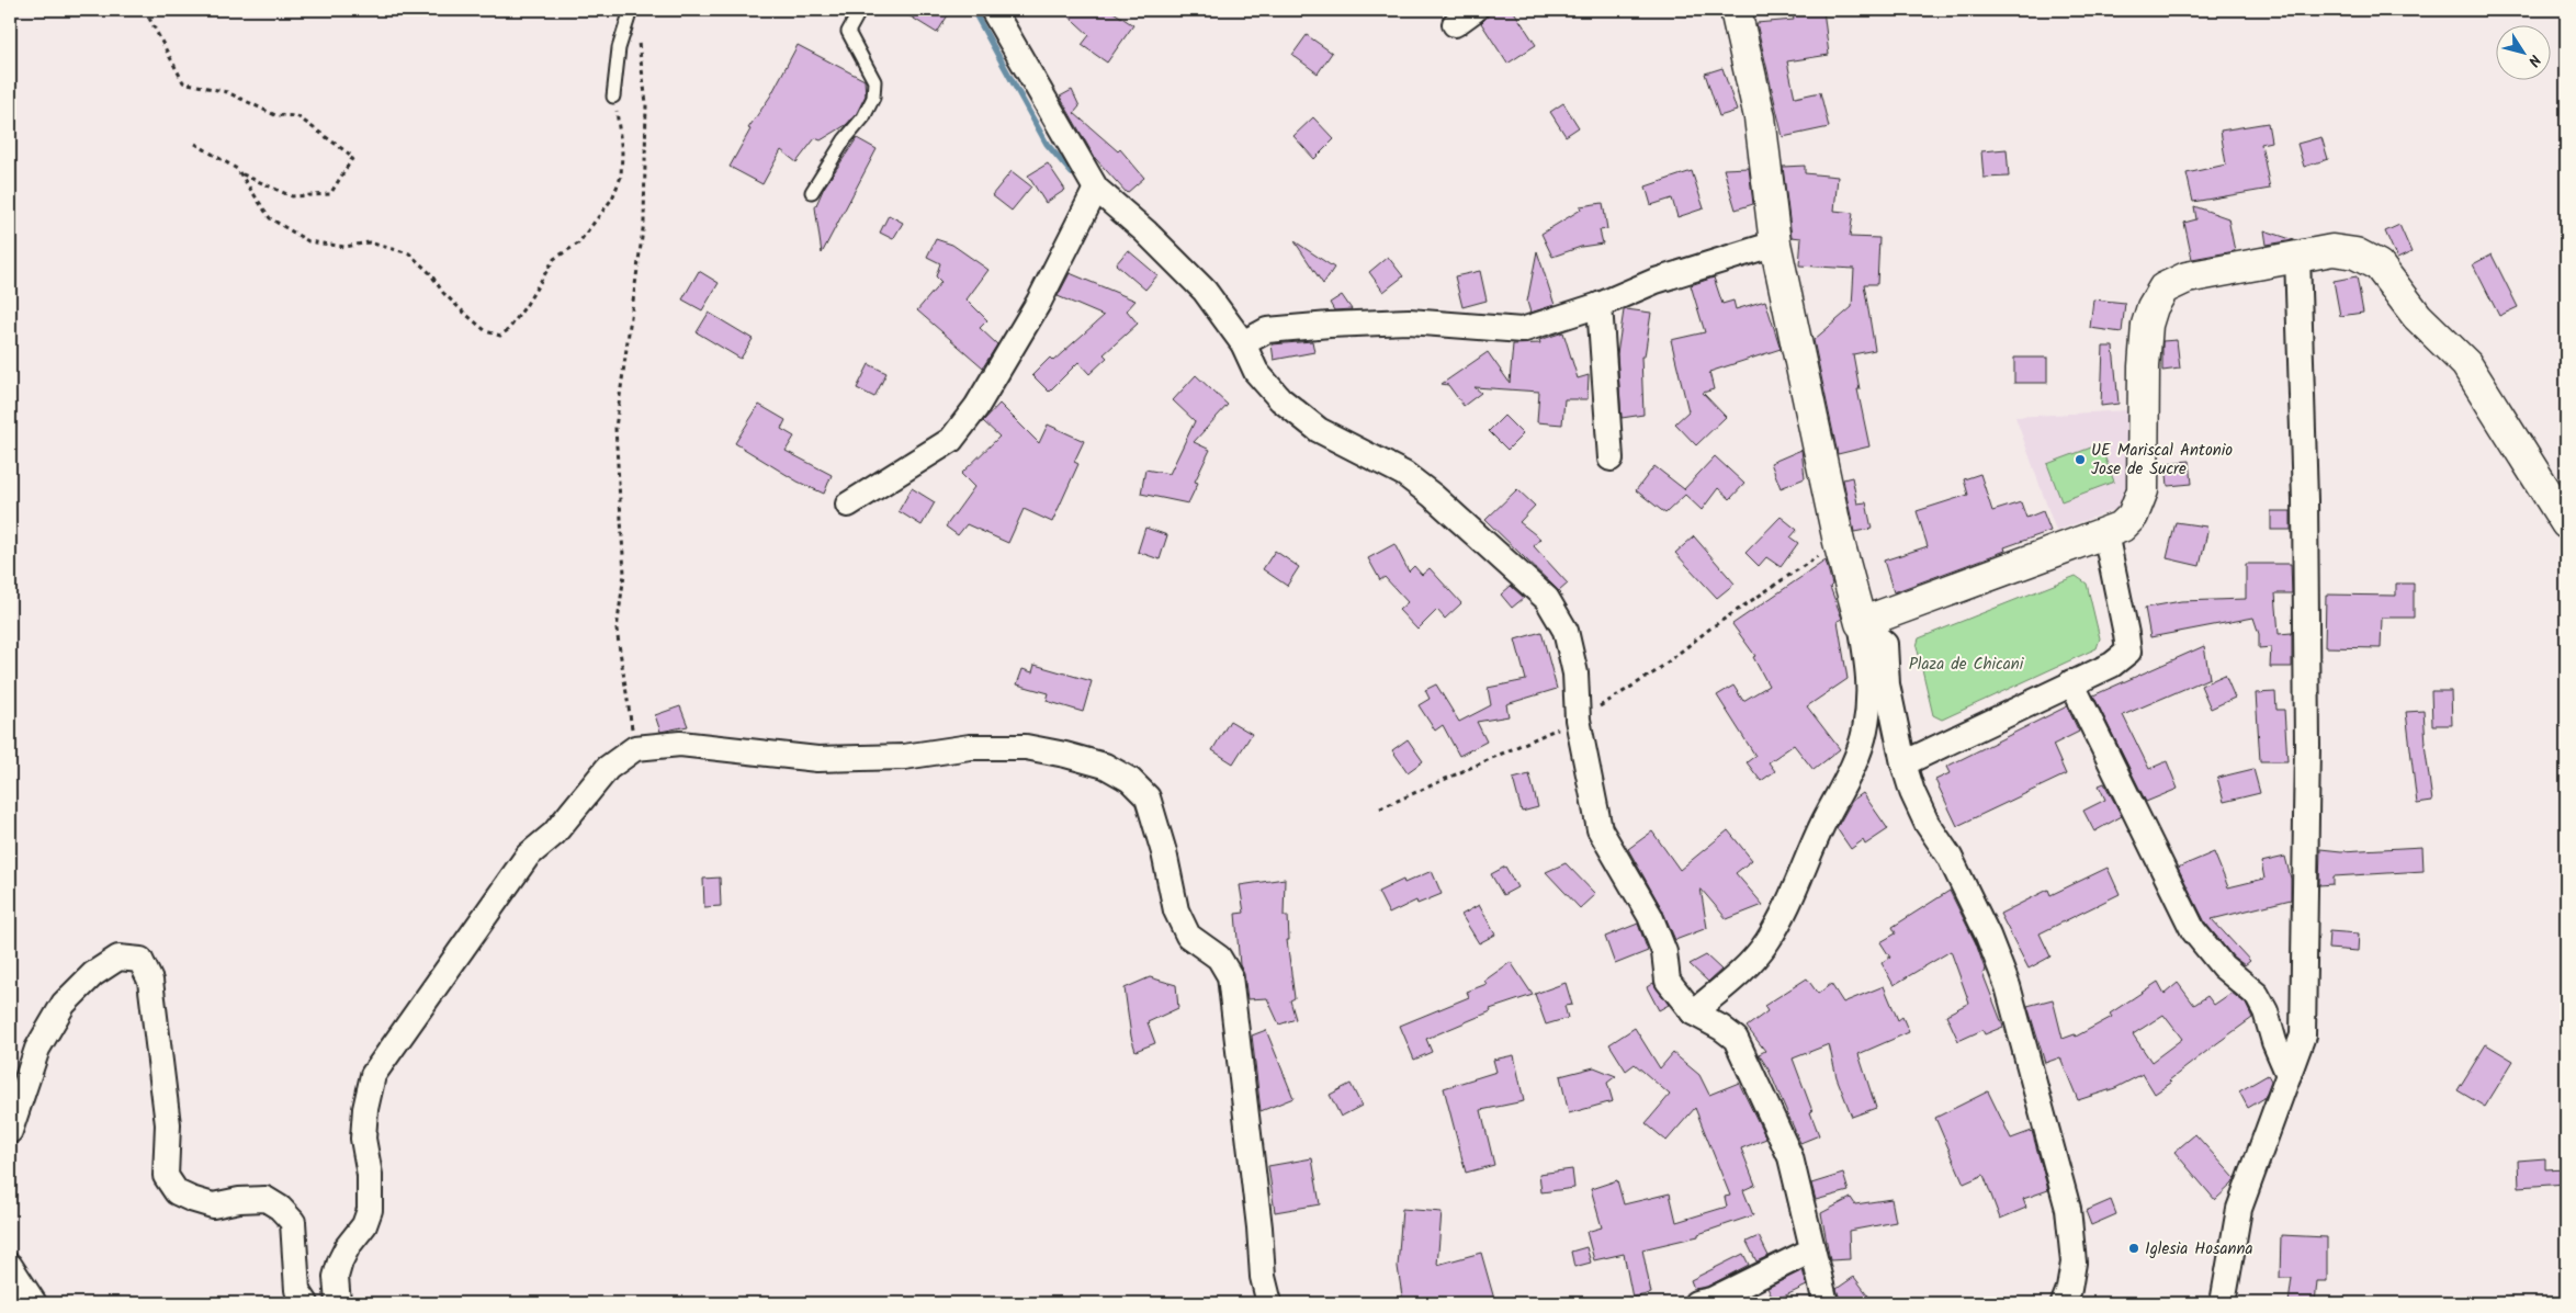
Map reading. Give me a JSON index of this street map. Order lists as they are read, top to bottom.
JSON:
{
  "parks": ["Plaza de Chicani"],
  "places": ["UE Mariscal Antonio Jose de Sucre", "Iglesia Hosanna"],
  "north": "bottom right"
}
